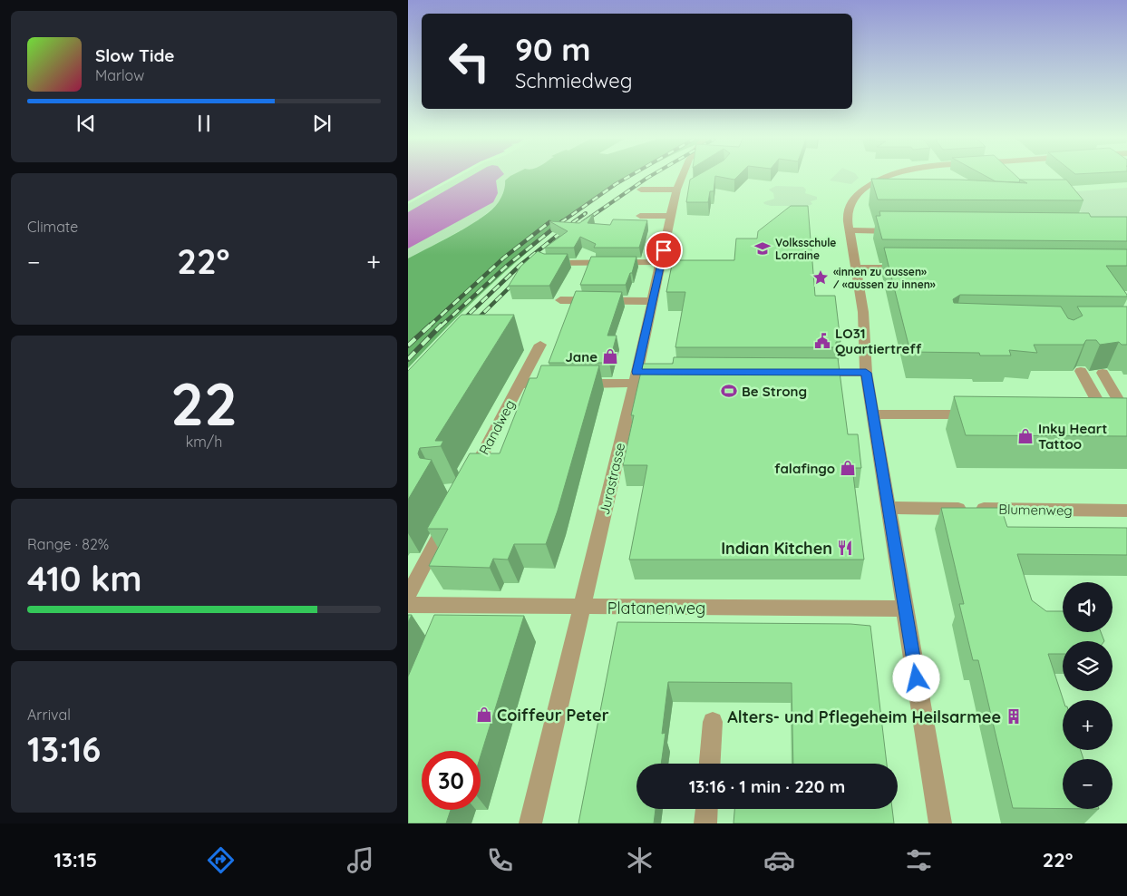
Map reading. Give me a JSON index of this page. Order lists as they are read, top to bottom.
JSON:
{
  "streets": {
    "street": [
      "Randweg",
      "Jurastrasse",
      "Blumenweg",
      "Platanenweg"
    ]
  },
  "crossings": [
    ["Jurastrasse", "Platanenweg"]
  ],
  "places": {
    "school or university": ["Volksschule Lorraine"],
    "place": ["«innen zu aussen» ⁄ «aussen zu innen»"],
    "public building": ["LO31 Quartiertreff"],
    "shop": [
      "Jane",
      "Inky Heart Tattoo",
      "falafingo",
      "Coiffeur Peter"
    ],
    "sports": ["Be Strong"],
    "restaurant": ["Indian Kitchen"],
    "building": ["Alters- und Pflegeheim Heilsarmee"]
  },
  "page": {
    "turn": ["90 m", "Schmiedweg"],
    "song": ["Slow Tide", "Marlow"],
    "tile": [
      "Climate",
      ["22", "km/h"],
      ["Range · 82%", "410 km"],
      ["Arrival", "13:16"]
    ],
    "heat": ["−", "22°", "+"],
    "map_buttons": ["+", "−"],
    "limit": "30",
    "trip": "13:16 · 1 min · 220 m",
    "tabs": ["13:15", "22°"]
  }
}
